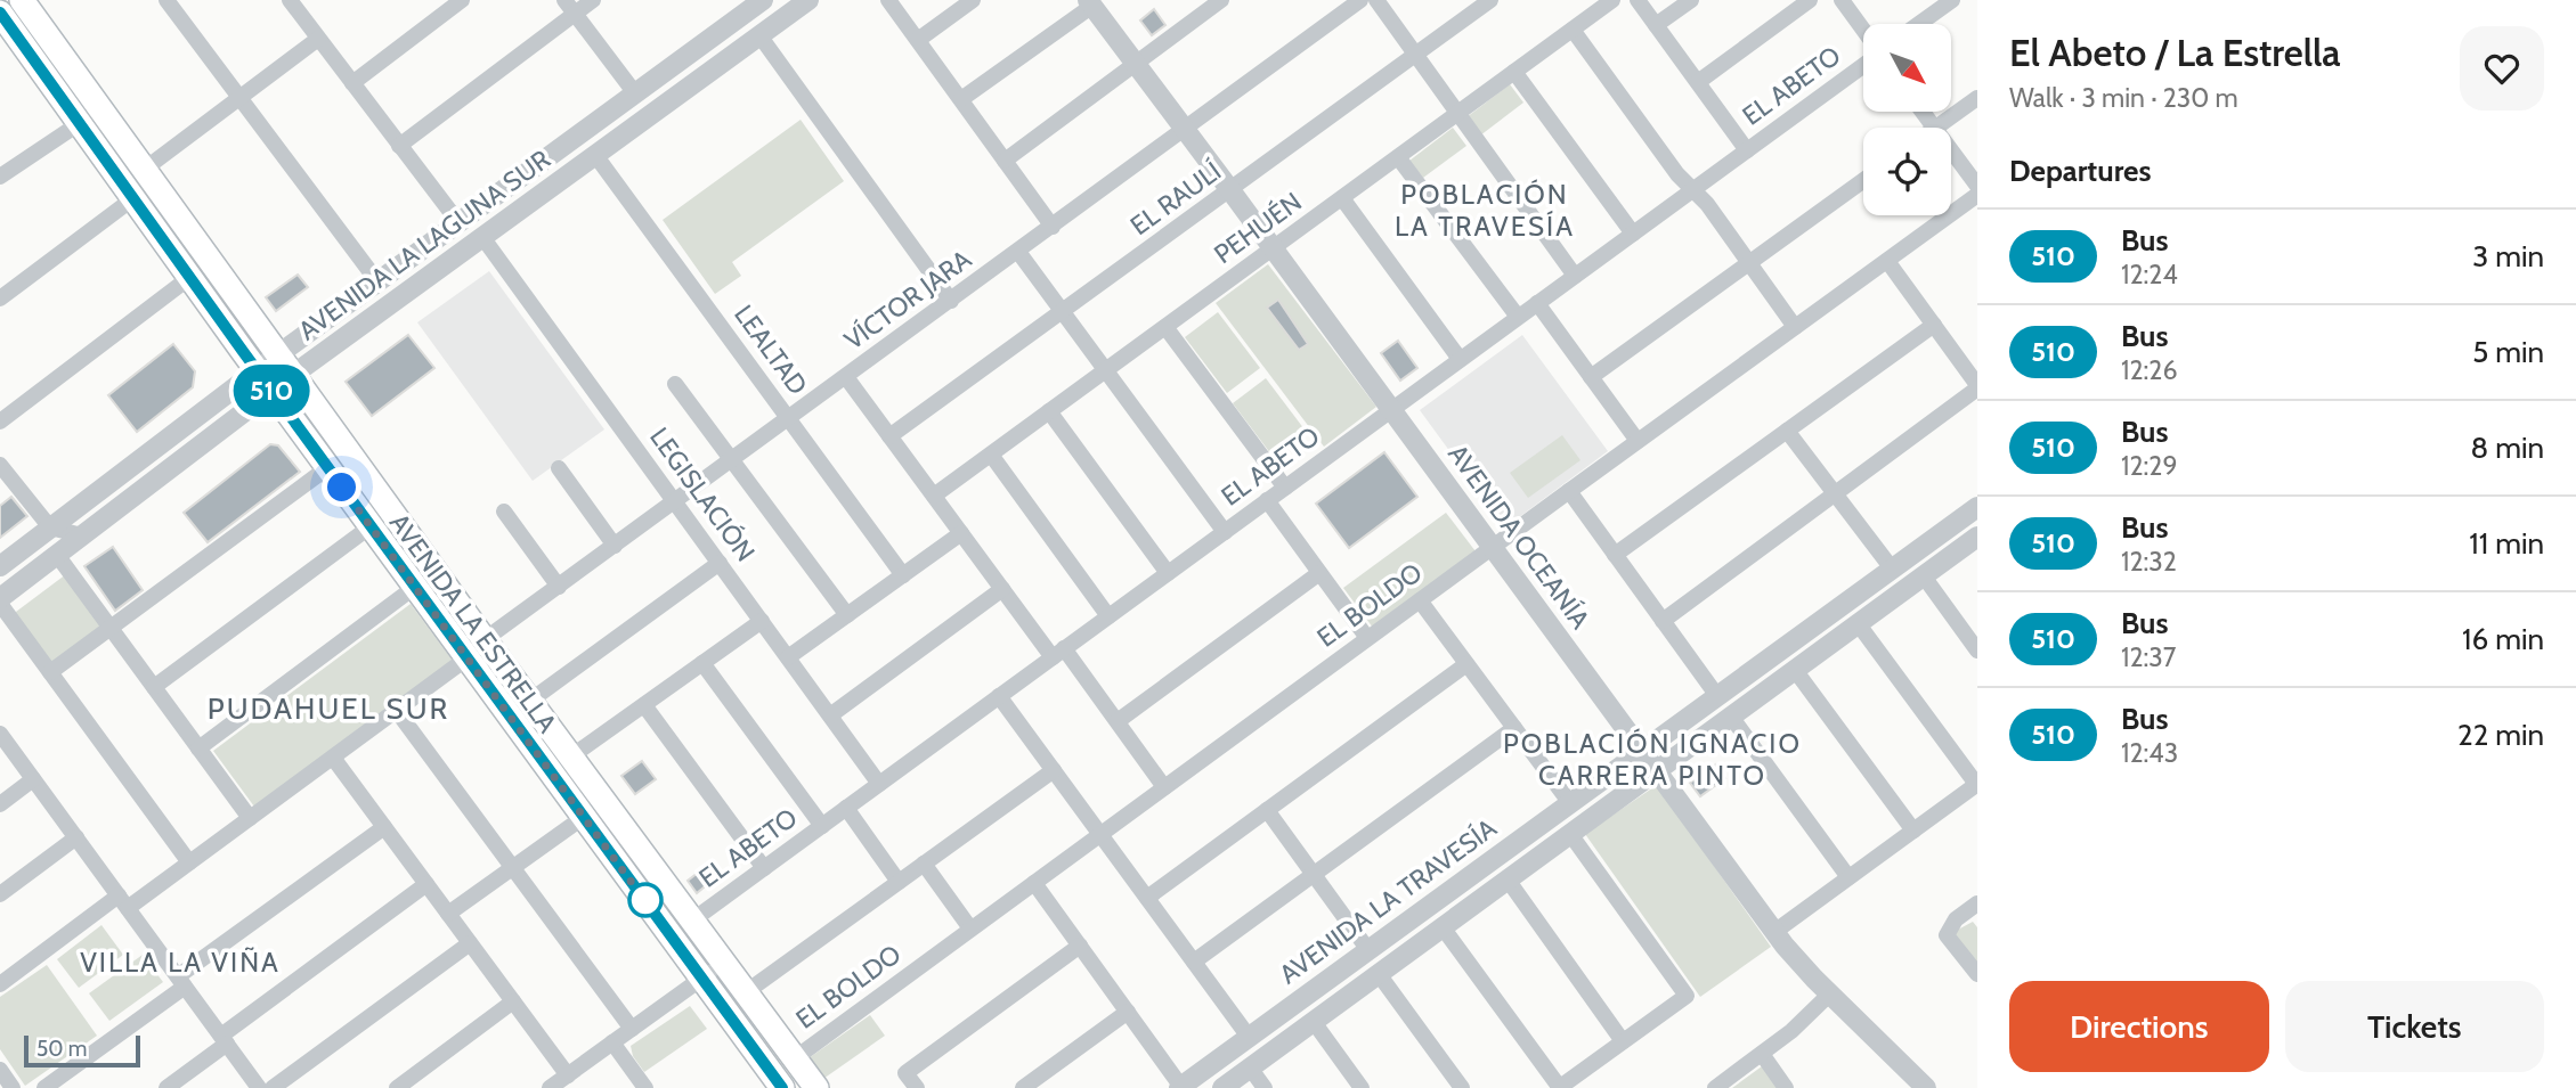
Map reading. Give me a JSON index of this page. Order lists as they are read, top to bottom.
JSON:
{
  "streets": {
    "main road": ["AVENIDA LA ESTRELLA"],
    "street": [
      "EL ABETO",
      "EL RAULÍ",
      "PEHUÉN",
      "AVENIDA LA LAGUNA SUR",
      "VÍCTOR JARA",
      "LEALTAD",
      "LEGISLACIÓN",
      "AVENIDA OCEANÍA",
      "EL BOLDO",
      "AVENIDA LA TRAVESÍA"
    ]
  },
  "crossings": [
    ["EL ABETO", "LEGISLACIÓN"],
    ["EL ABETO", "AVENIDA OCEANÍA"],
    ["EL ABETO", "AVENIDA LA ESTRELLA"],
    ["EL RAULÍ", "AVENIDA OCEANÍA"],
    ["PEHUÉN", "AVENIDA OCEANÍA"],
    ["AVENIDA LA LAGUNA SUR", "LEALTAD"],
    ["AVENIDA LA LAGUNA SUR", "LEGISLACIÓN"],
    ["AVENIDA LA LAGUNA SUR", "AVENIDA LA ESTRELLA"],
    ["VÍCTOR JARA", "LEALTAD"],
    ["VÍCTOR JARA", "LEGISLACIÓN"],
    ["VÍCTOR JARA", "AVENIDA OCEANÍA"],
    ["VÍCTOR JARA", "AVENIDA LA ESTRELLA"],
    ["AVENIDA OCEANÍA", "EL BOLDO"],
    ["AVENIDA OCEANÍA", "AVENIDA LA TRAVESÍA"],
    ["EL BOLDO", "AVENIDA LA ESTRELLA"]
  ],
  "districts": [
    "POBLACIÓN LA TRAVESÍA",
    "PUDAHUEL SUR",
    "POBLACIÓN IGNACIO CARRERA PINTO",
    "VILLA LA VIÑA"
  ],
  "lines": ["bus line 510"],
  "scale_bar": "50 m",
  "north": "bottom right",
  "page": {
    "on_map": "510",
    "heading": [
      ["El Abeto / La Estrella", "Walk · 3 min · 230 m"],
      "Departures"
    ],
    "list": [
      {
        "mark": "510",
        "name": "Bus",
        "note": "12:24",
        "value": "3 min"
      },
      {
        "mark": "510",
        "name": "Bus",
        "note": "12:26",
        "value": "5 min"
      },
      {
        "mark": "510",
        "name": "Bus",
        "note": "12:29",
        "value": "8 min"
      },
      {
        "mark": "510",
        "name": "Bus",
        "note": "12:32",
        "value": "11 min"
      },
      {
        "mark": "510",
        "name": "Bus",
        "note": "12:37",
        "value": "16 min"
      },
      {
        "mark": "510",
        "name": "Bus",
        "note": "12:43",
        "value": "22 min"
      }
    ],
    "buttons": ["Directions", "Tickets"],
    "scale": "50 m"
  }
}
